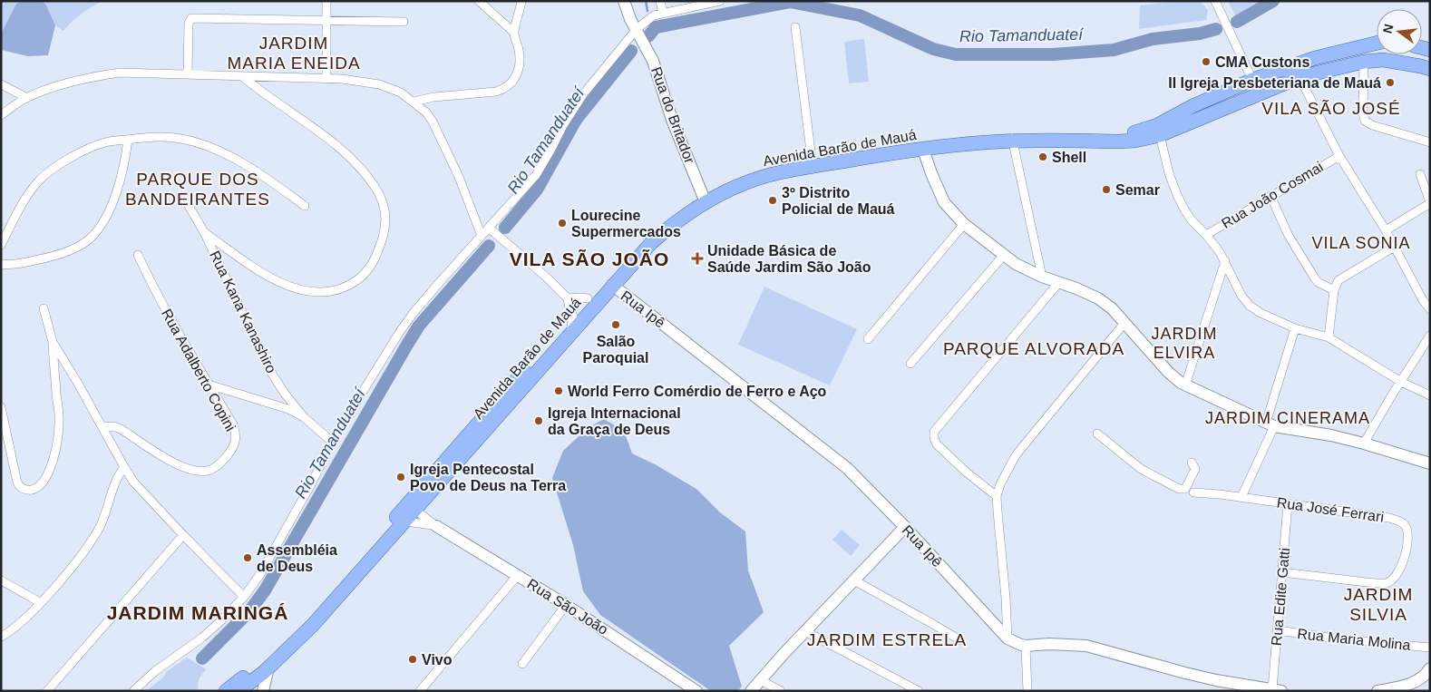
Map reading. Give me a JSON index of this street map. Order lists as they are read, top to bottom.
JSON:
{
  "streets": {
    "main road": ["Avenida Barão de Mauá"],
    "street": [
      "Rua do Britador",
      "Rua João Cosmai",
      "Rua Ipê",
      "Rua Kana Kanashiro",
      "Rua Adalberto Copini",
      "Rua José Ferrari",
      "Rua Edite Gatti",
      "Rua São João",
      "Rua Maria Molina"
    ]
  },
  "crossings": [
    ["Rua do Britador", "Avenida Barão de Mauá"],
    ["Avenida Barão de Mauá", "Rua Ipê"],
    ["Avenida Barão de Mauá", "Rua São João"],
    ["Rua Ipê", "Rua Edite Gatti"],
    ["Rua José Ferrari", "Rua Edite Gatti"],
    ["Rua Edite Gatti", "Rua Maria Molina"]
  ],
  "districts": [
    "JARDIM MARIA ENEIDA",
    "VILA SÃO JOSÉ",
    "PARQUE DOS BANDEIRANTES",
    "VILA SONIA",
    "VILA SÃO JOÃO",
    "JARDIM ELVIRA",
    "PARQUE ALVORADA",
    "JARDIM CINERAMA",
    "JARDIM SILVIA",
    "JARDIM MARINGÁ",
    "JARDIM ESTRELA"
  ],
  "water": ["Rio Tamanduateí"],
  "places": {
    "other": [
      "CMA Custons",
      "II Igreja Presbeteriana de Mauá",
      "Shell",
      "Semar",
      "3º Distrito Policial de Mauá",
      "Lourecine Supermercados",
      "Salão Paroquial",
      "World Ferro Comérdio de Ferro e Aço",
      "Igreja Internacional da Graça de Deus",
      "Igreja Pentecostal Povo de Deus na Terra",
      "Assembléia de Deus",
      "Vivo"
    ],
    "health": ["Unidade Básica de Saúde Jardim São João"]
  },
  "north": "left"
}
